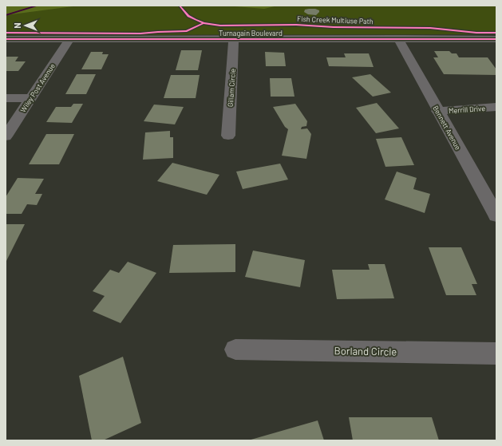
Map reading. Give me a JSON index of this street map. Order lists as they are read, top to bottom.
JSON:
{
  "streets": {
    "street": [
      "Turnagain Boulevard",
      "Wiley Post Avenue",
      "Gillam Circle",
      "Merrill Drive",
      "Bennett Avenue",
      "Borland Circle"
    ],
    "cycle path": ["Fish Creek Multiuse Path"]
  },
  "crossings": [
    ["Turnagain Boulevard", "Wiley Post Avenue"],
    ["Turnagain Boulevard", "Gillam Circle"],
    ["Turnagain Boulevard", "Bennett Avenue"],
    ["Merrill Drive", "Bennett Avenue"]
  ],
  "north": "left"
}
